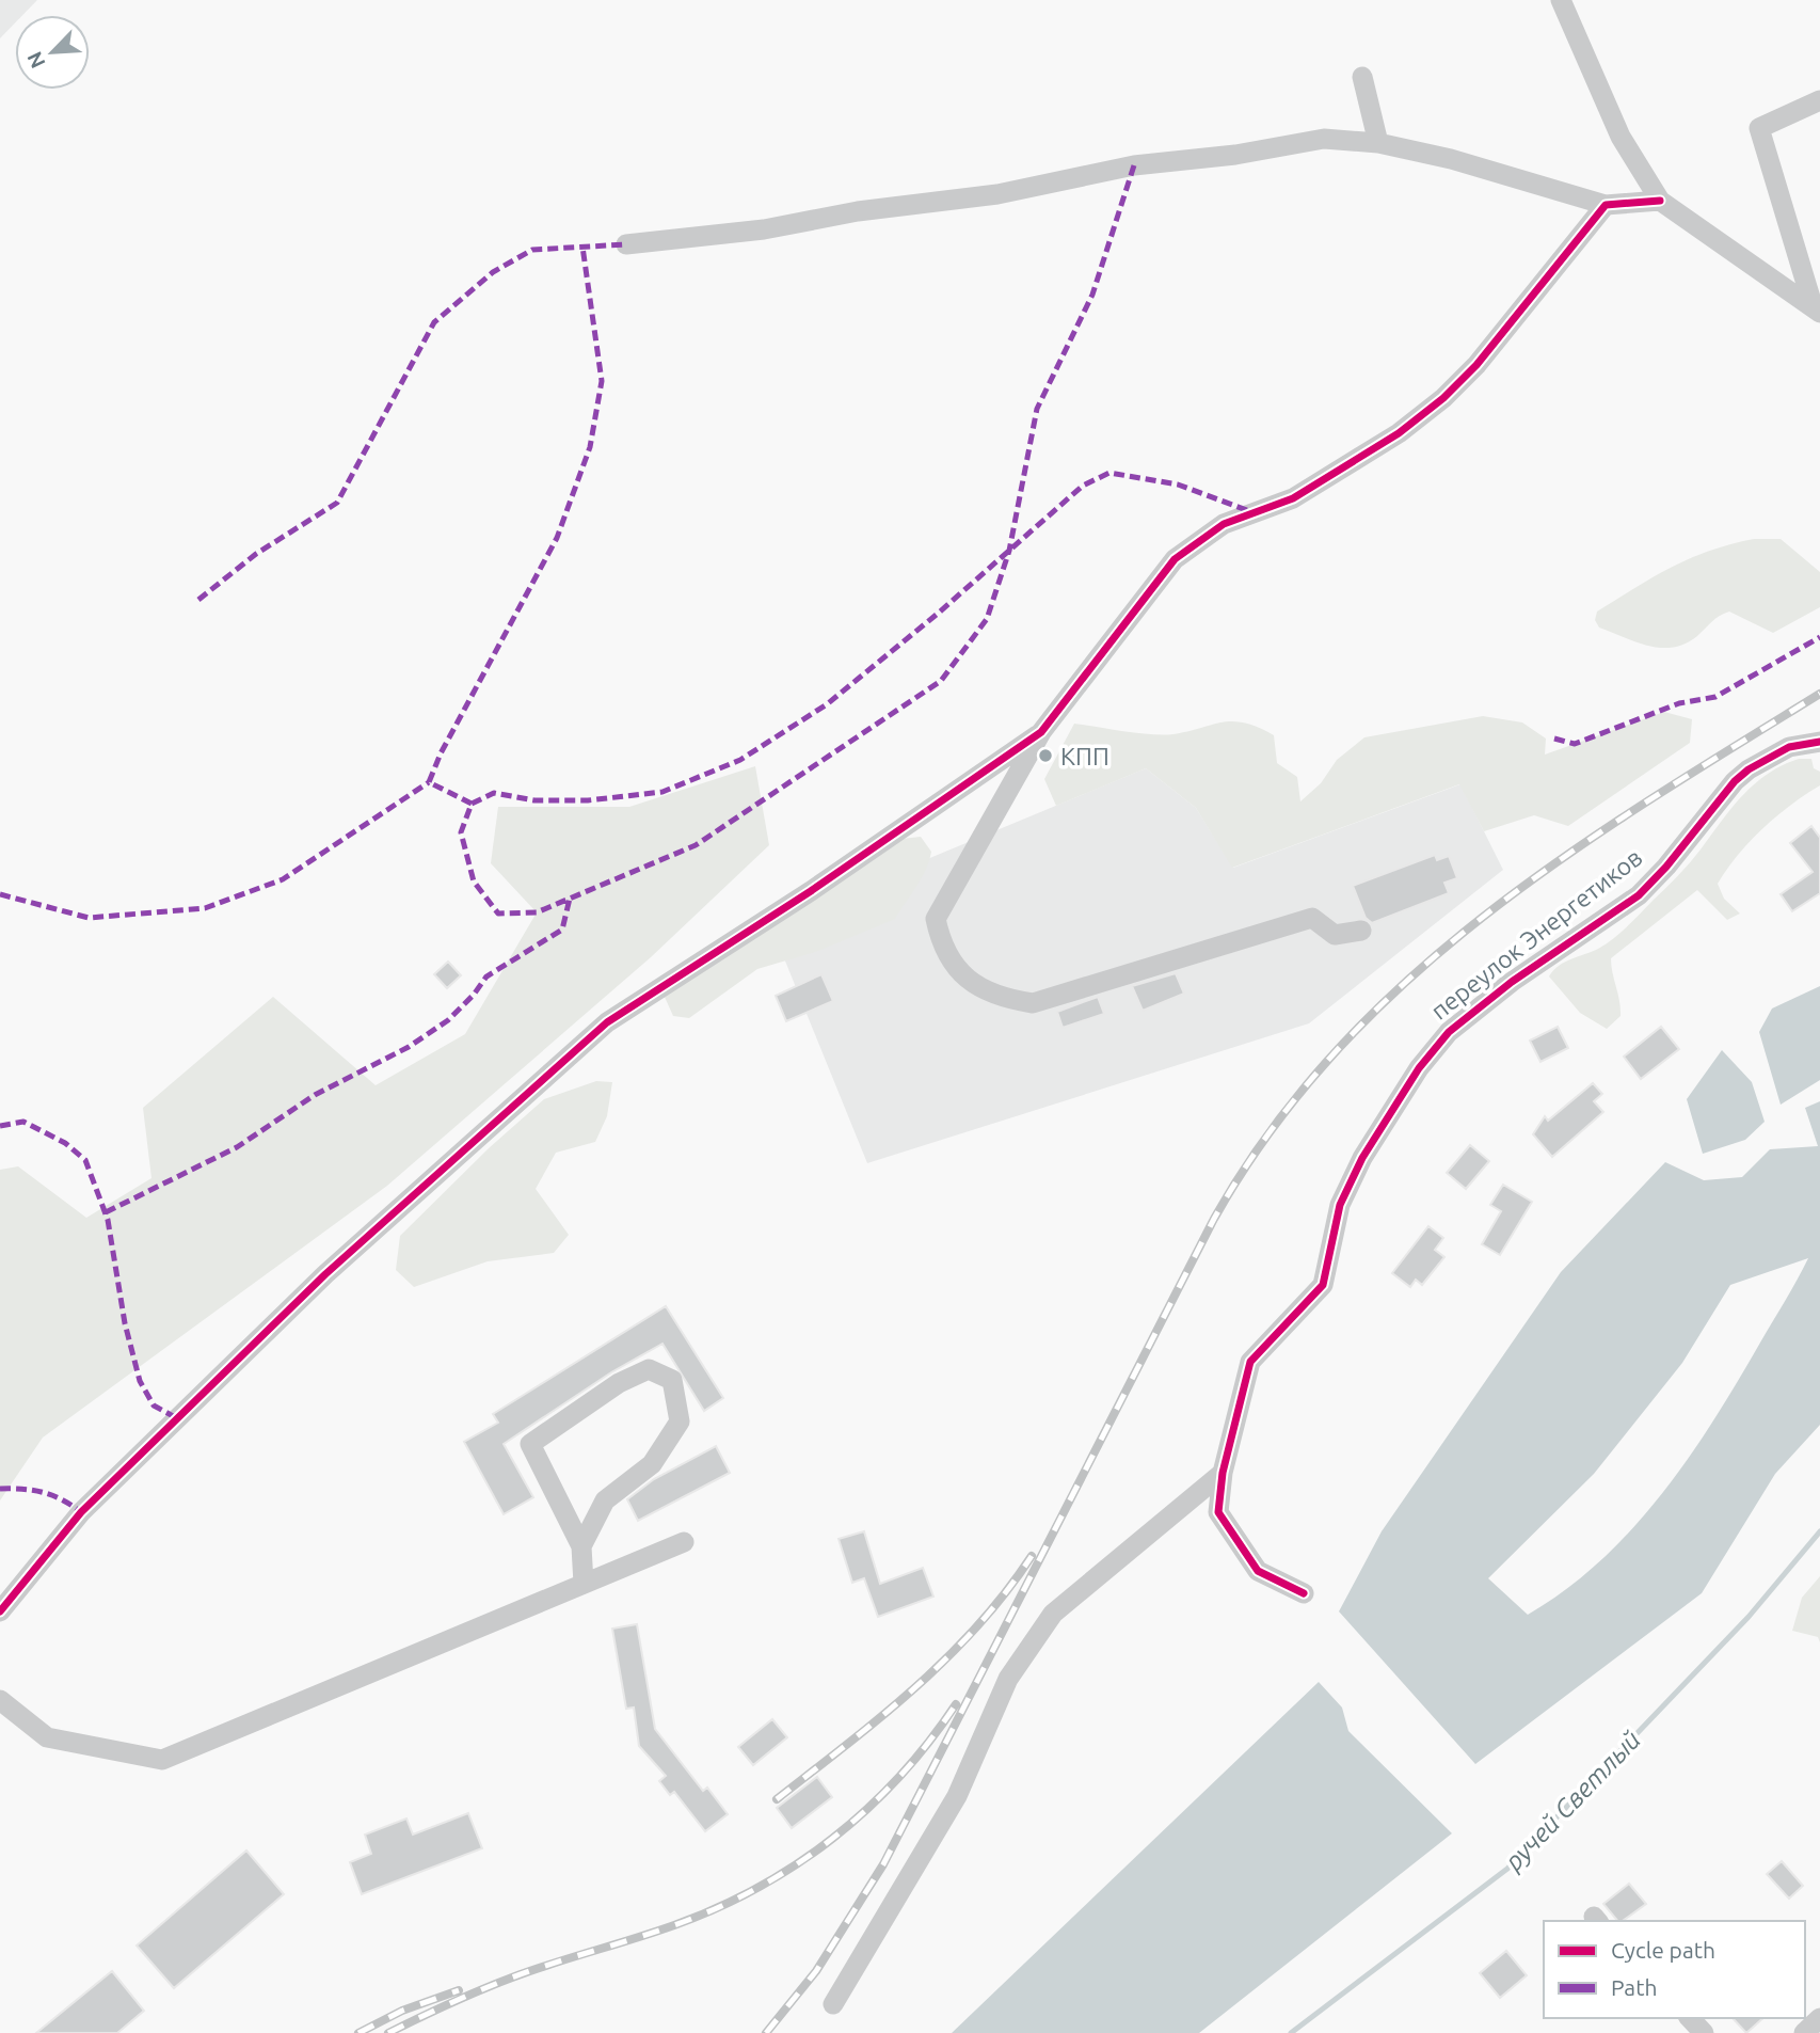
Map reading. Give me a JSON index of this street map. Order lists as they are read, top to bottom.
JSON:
{
  "streets": {
    "street": ["переулок Энергетиков"]
  },
  "water": ["ручей Светлый"],
  "places": ["КПП"],
  "legend": ["Cycle path", "Path"],
  "north": "bottom left"
}
